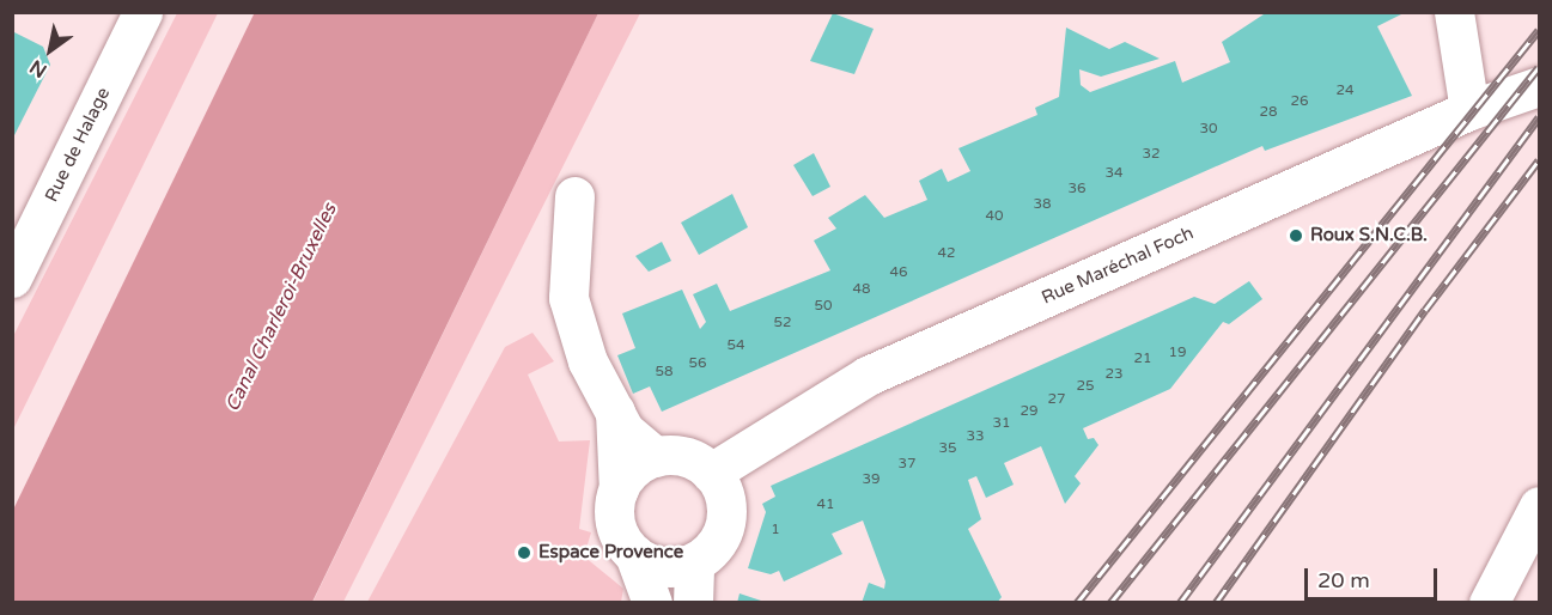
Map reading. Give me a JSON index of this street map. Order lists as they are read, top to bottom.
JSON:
{
  "streets": {
    "street": ["Rue de Halage", "Rue Maréchal Foch"]
  },
  "water": ["Canal Charleroi-Bruxelles"],
  "places": ["Roux S.N.C.B.", "Espace Provence"],
  "house_numbers": [
    "24",
    "26",
    "28",
    "30",
    "32",
    "34",
    "36",
    "38",
    "40",
    "42",
    "46",
    "48",
    "50",
    "52",
    "54",
    "19",
    "21",
    "56",
    "58",
    "23",
    "25",
    "27",
    "29",
    "31",
    "33",
    "35",
    "37",
    "39",
    "41",
    "1"
  ],
  "scale_bar": "20 m",
  "north": "bottom left"
}
